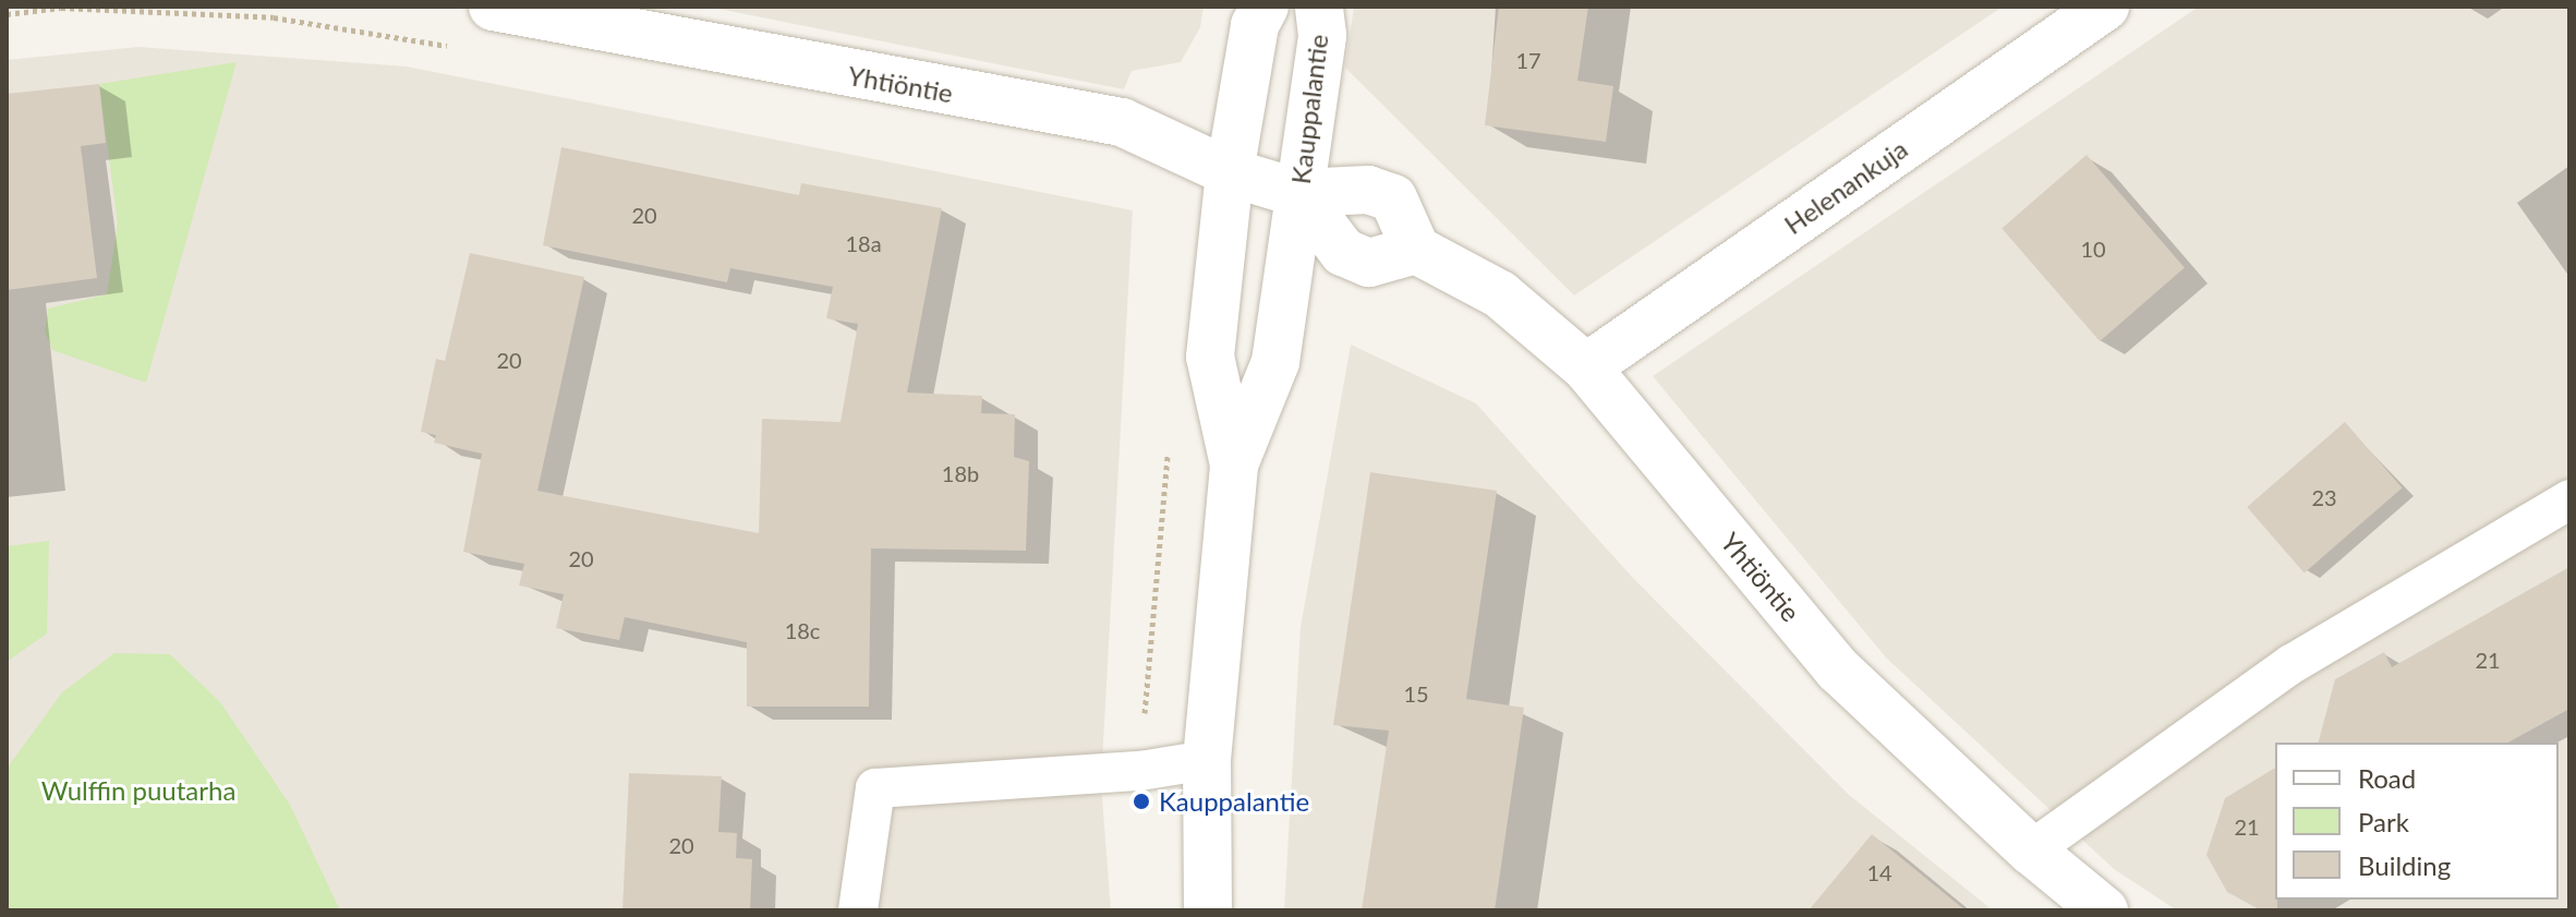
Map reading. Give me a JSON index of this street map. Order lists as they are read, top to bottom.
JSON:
{
  "streets": {
    "street": ["Yhtiöntie", "Kauppalantie", "Helenankuja"]
  },
  "crossings": [
    ["Yhtiöntie", "Kauppalantie"],
    ["Yhtiöntie", "Helenankuja"]
  ],
  "parks": ["Wulffin puutarha"],
  "places": ["Kauppalantie"],
  "house_numbers": [
    "17",
    "20",
    "18a",
    "10",
    "20",
    "18b",
    "23",
    "20",
    "18c",
    "21",
    "15",
    "21",
    "20",
    "14"
  ],
  "legend": ["Road", "Park", "Building"]
}
